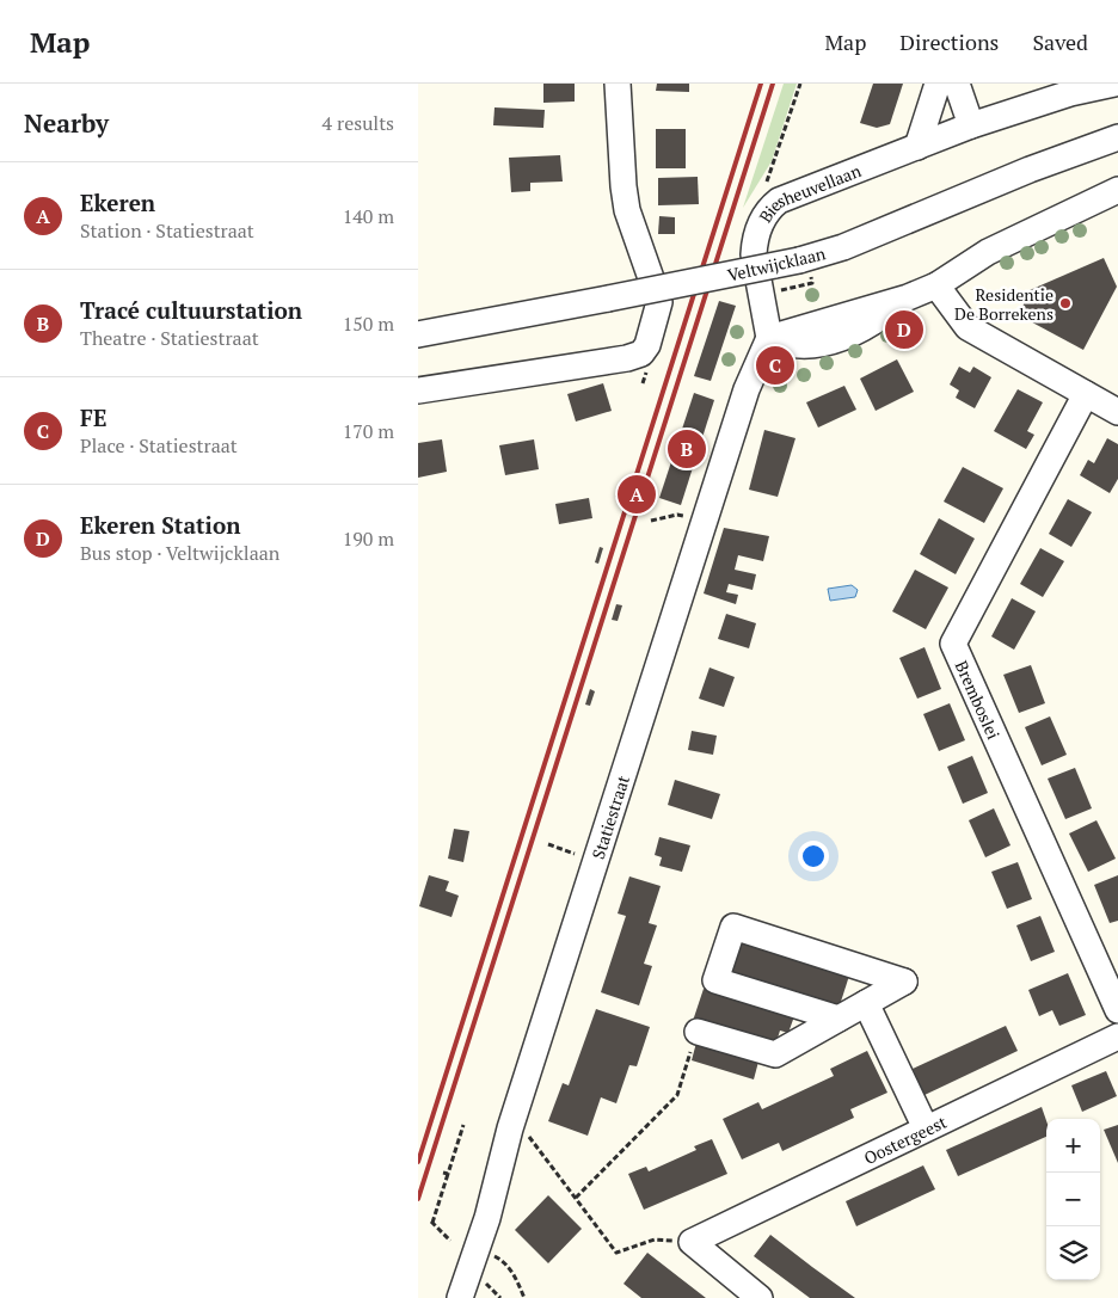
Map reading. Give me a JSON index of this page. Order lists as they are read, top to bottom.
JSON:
{
  "streets": {
    "street": [
      "Biesheuvellaan",
      "Veltwijcklaan",
      "Bremboslei",
      "Statiestraat",
      "Oostergeest"
    ]
  },
  "crossings": [
    ["Biesheuvellaan", "Statiestraat"]
  ],
  "places": ["Residentie De Borrekens"],
  "page": {
    "header": "Map",
    "nav": ["Map", "Directions", "Saved"],
    "heading": ["Nearby", "4 results"],
    "list": [
      {
        "mark": "A",
        "name": "Ekeren",
        "note": "Station · Statiestraat",
        "value": "140 m"
      },
      {
        "mark": "B",
        "name": "Tracé cultuurstation",
        "note": "Theatre · Statiestraat",
        "value": "150 m"
      },
      {
        "mark": "C",
        "name": "FE",
        "note": "Place · Statiestraat",
        "value": "170 m"
      },
      {
        "mark": "D",
        "name": "Ekeren Station",
        "note": "Bus stop · Veltwijcklaan",
        "value": "190 m"
      }
    ],
    "pins": [
      "D",
      "C",
      "B",
      "A"
    ],
    "map_buttons": ["+", "−"]
  }
}
